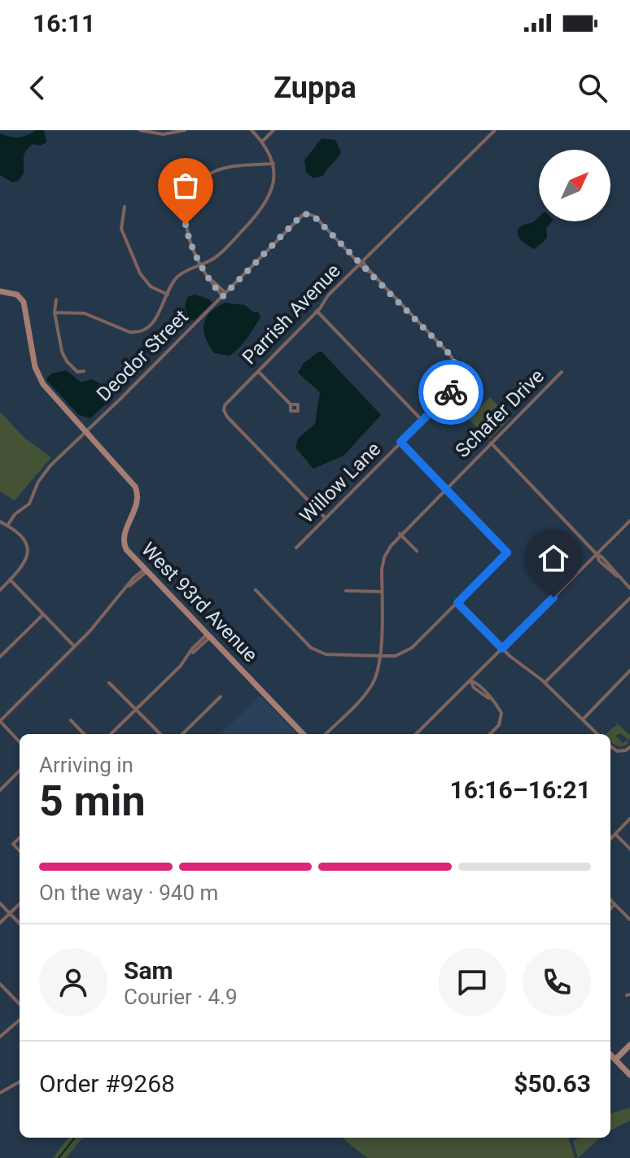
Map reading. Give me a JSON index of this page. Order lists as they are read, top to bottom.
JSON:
{
  "streets": {
    "street": [
      "Parrish Avenue",
      "Deodor Street",
      "Schafer Drive",
      "Willow Lane",
      "West 93rd Avenue"
    ]
  },
  "crossings": [
    ["Parrish Avenue", "Deodor Street"],
    ["Parrish Avenue", "Willow Lane"],
    ["Deodor Street", "Willow Lane"],
    ["Deodor Street", "West 93rd Avenue"]
  ],
  "north": "top right",
  "page": {
    "status": "16:11",
    "header": "Zuppa",
    "heading": ["5 min", "Arriving in", "16:16–16:21"],
    "panel": [
      "Sam",
      "Courier · 4.9",
      "Order #9268",
      "$50.63"
    ],
    "bar": "On the way · 940 m"
  }
}
